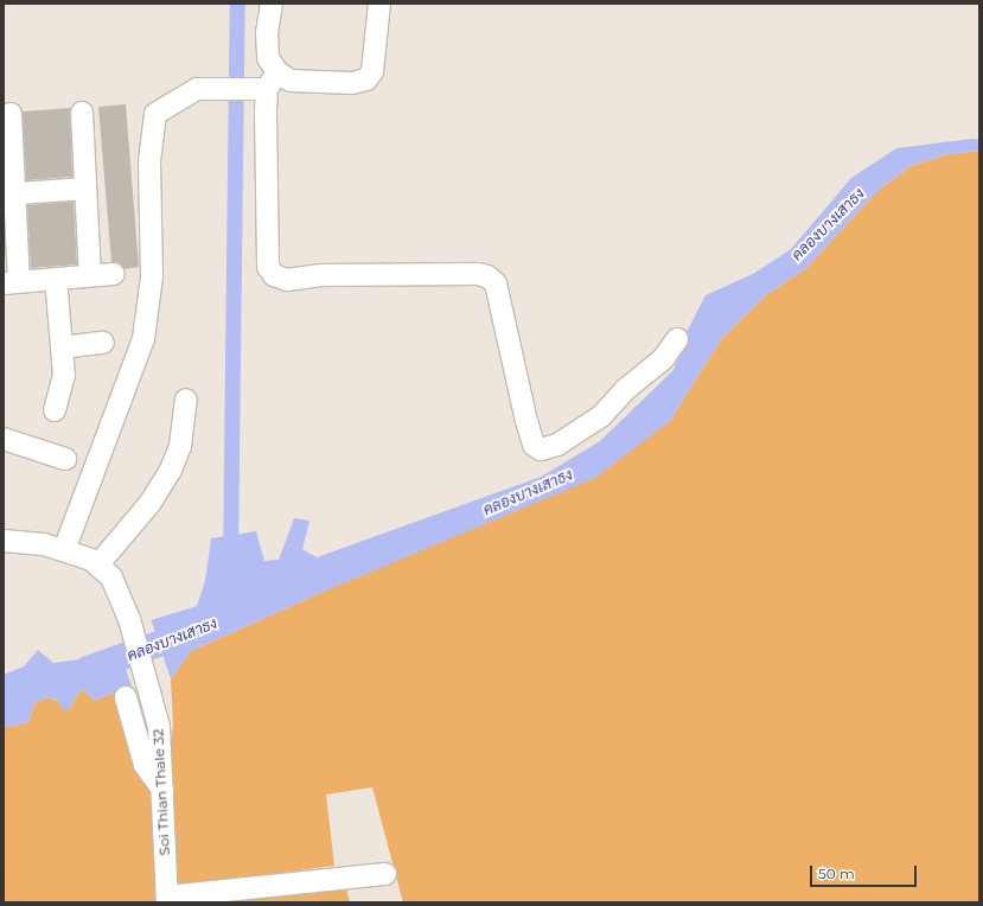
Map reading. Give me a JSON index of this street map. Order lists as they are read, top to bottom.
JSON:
{
  "streets": {
    "street": ["Soi Thian Thale 32"]
  },
  "water": ["คลองบางเสาธง"],
  "scale_bar": "50 m"
}
